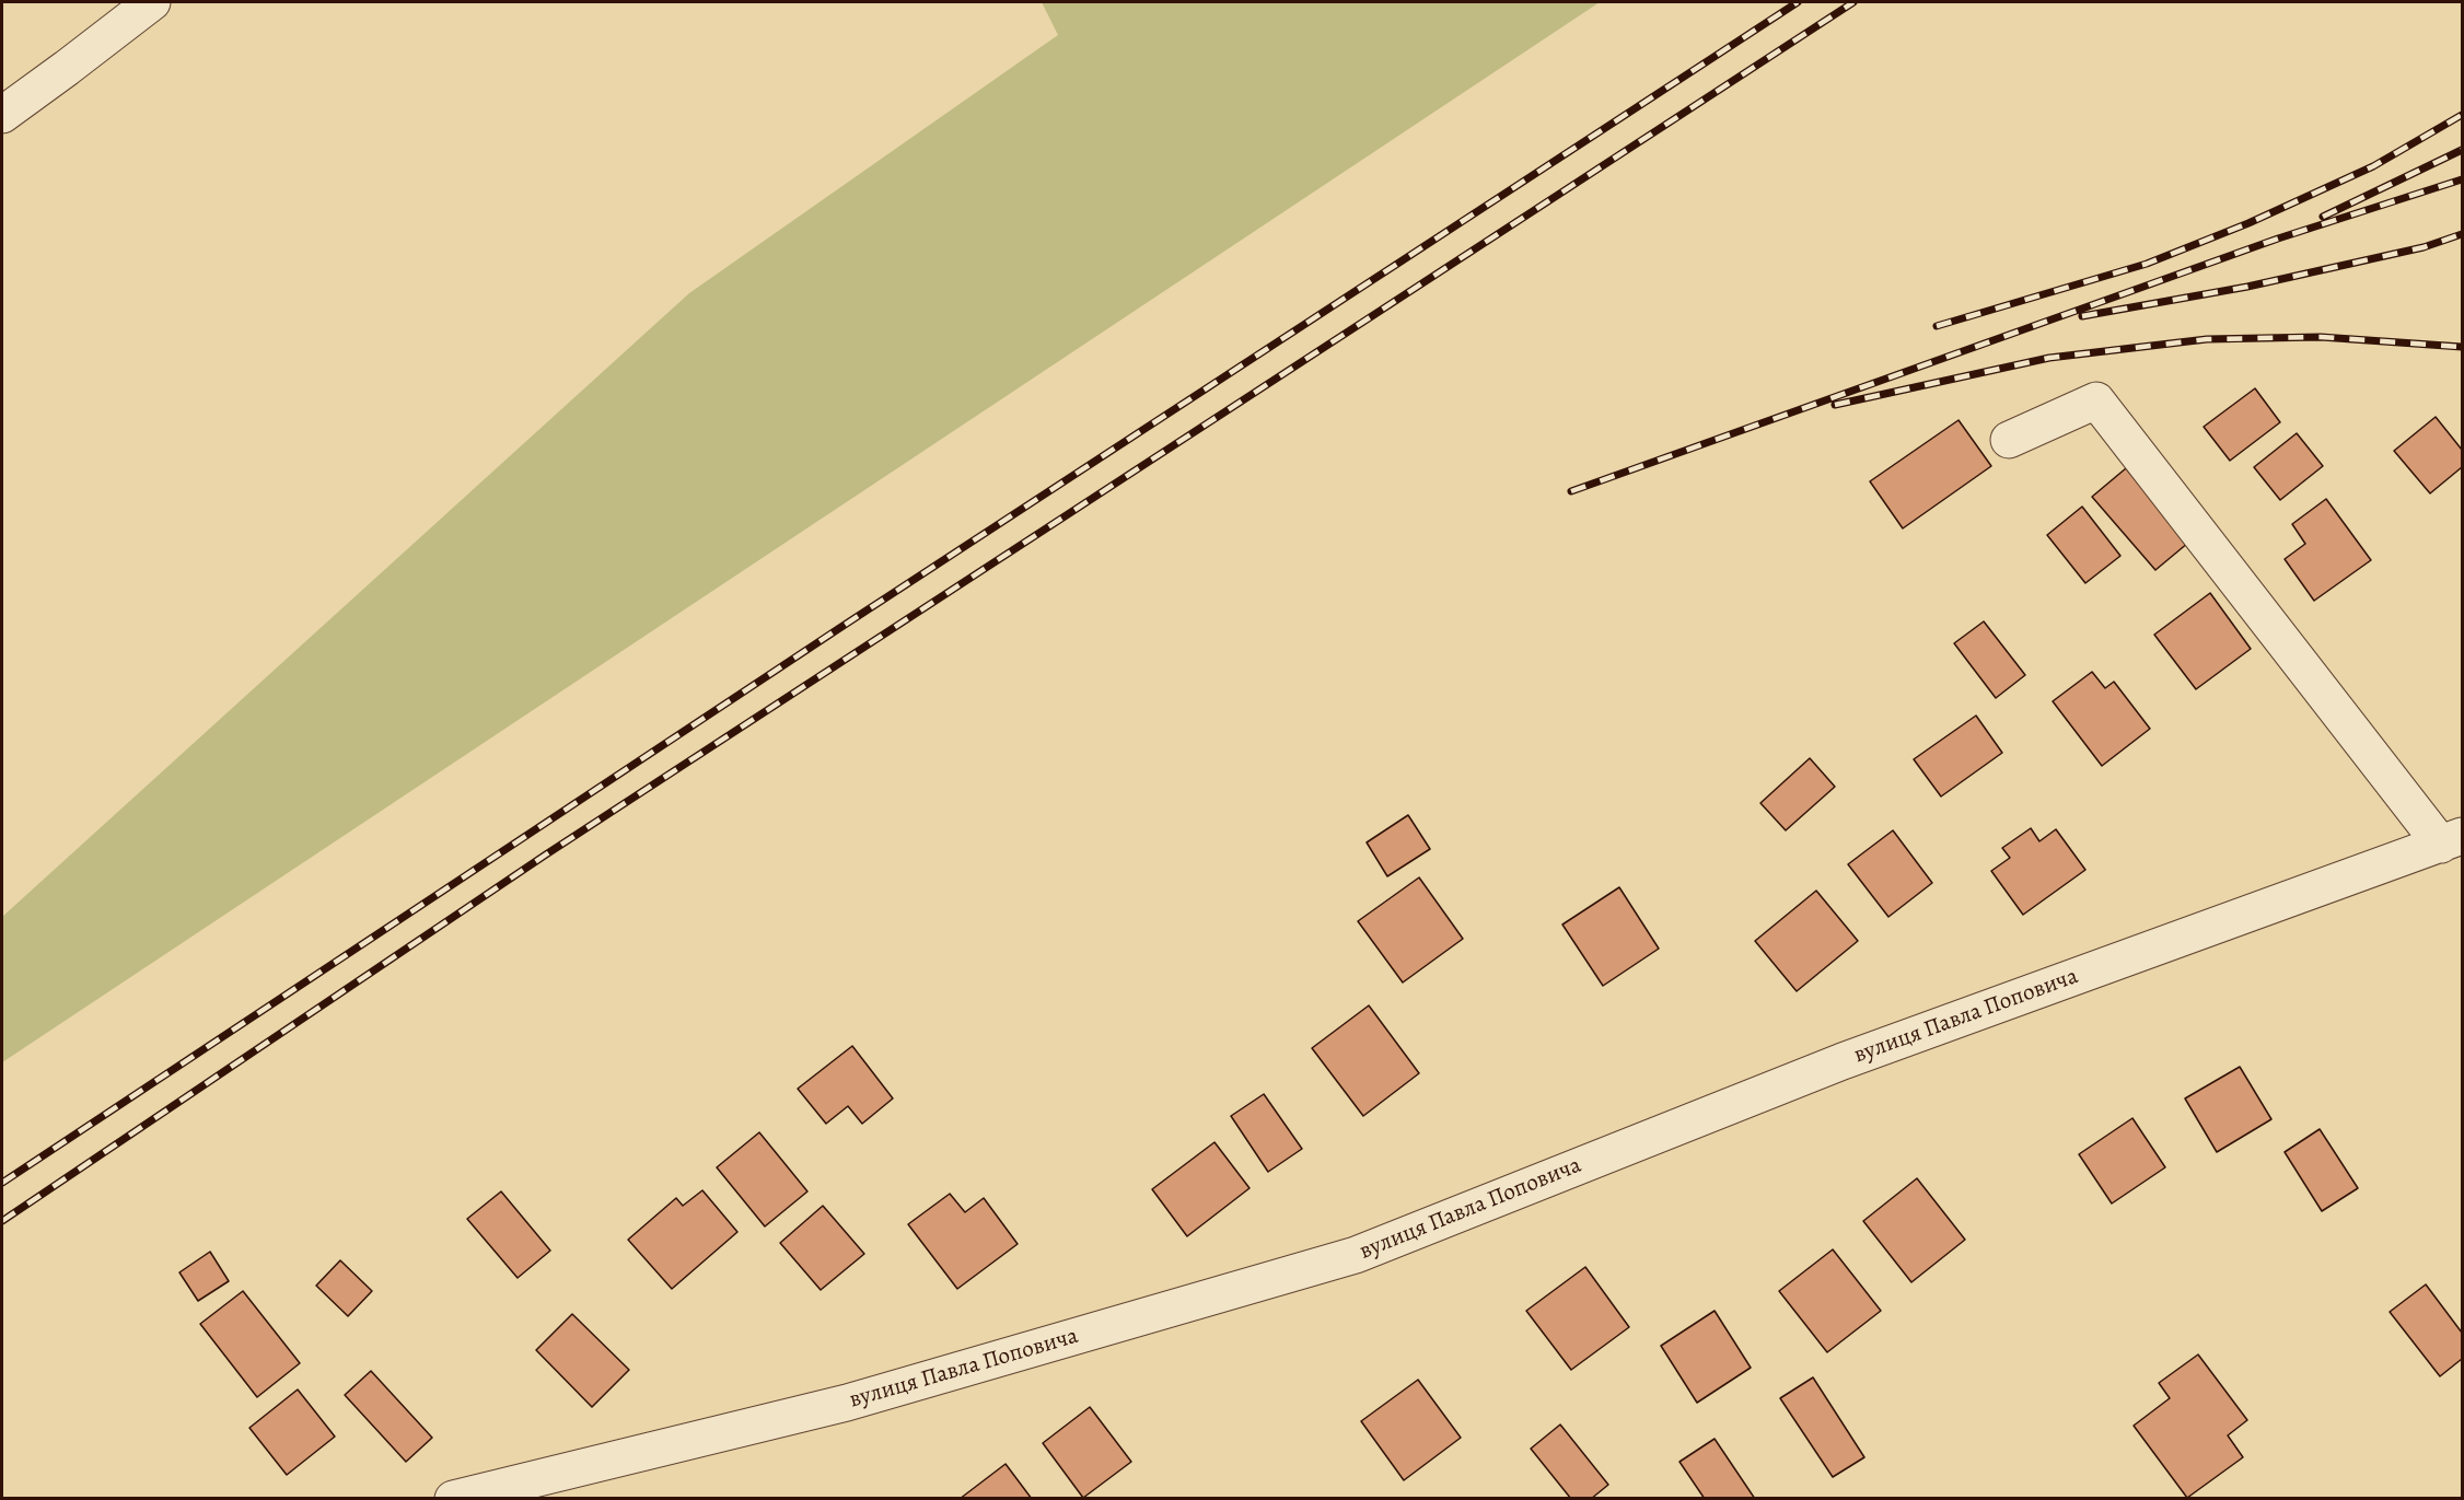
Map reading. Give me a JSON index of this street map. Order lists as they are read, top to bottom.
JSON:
{
  "streets": {
    "street": ["вулиця Павла Поповича"]
  }
}
